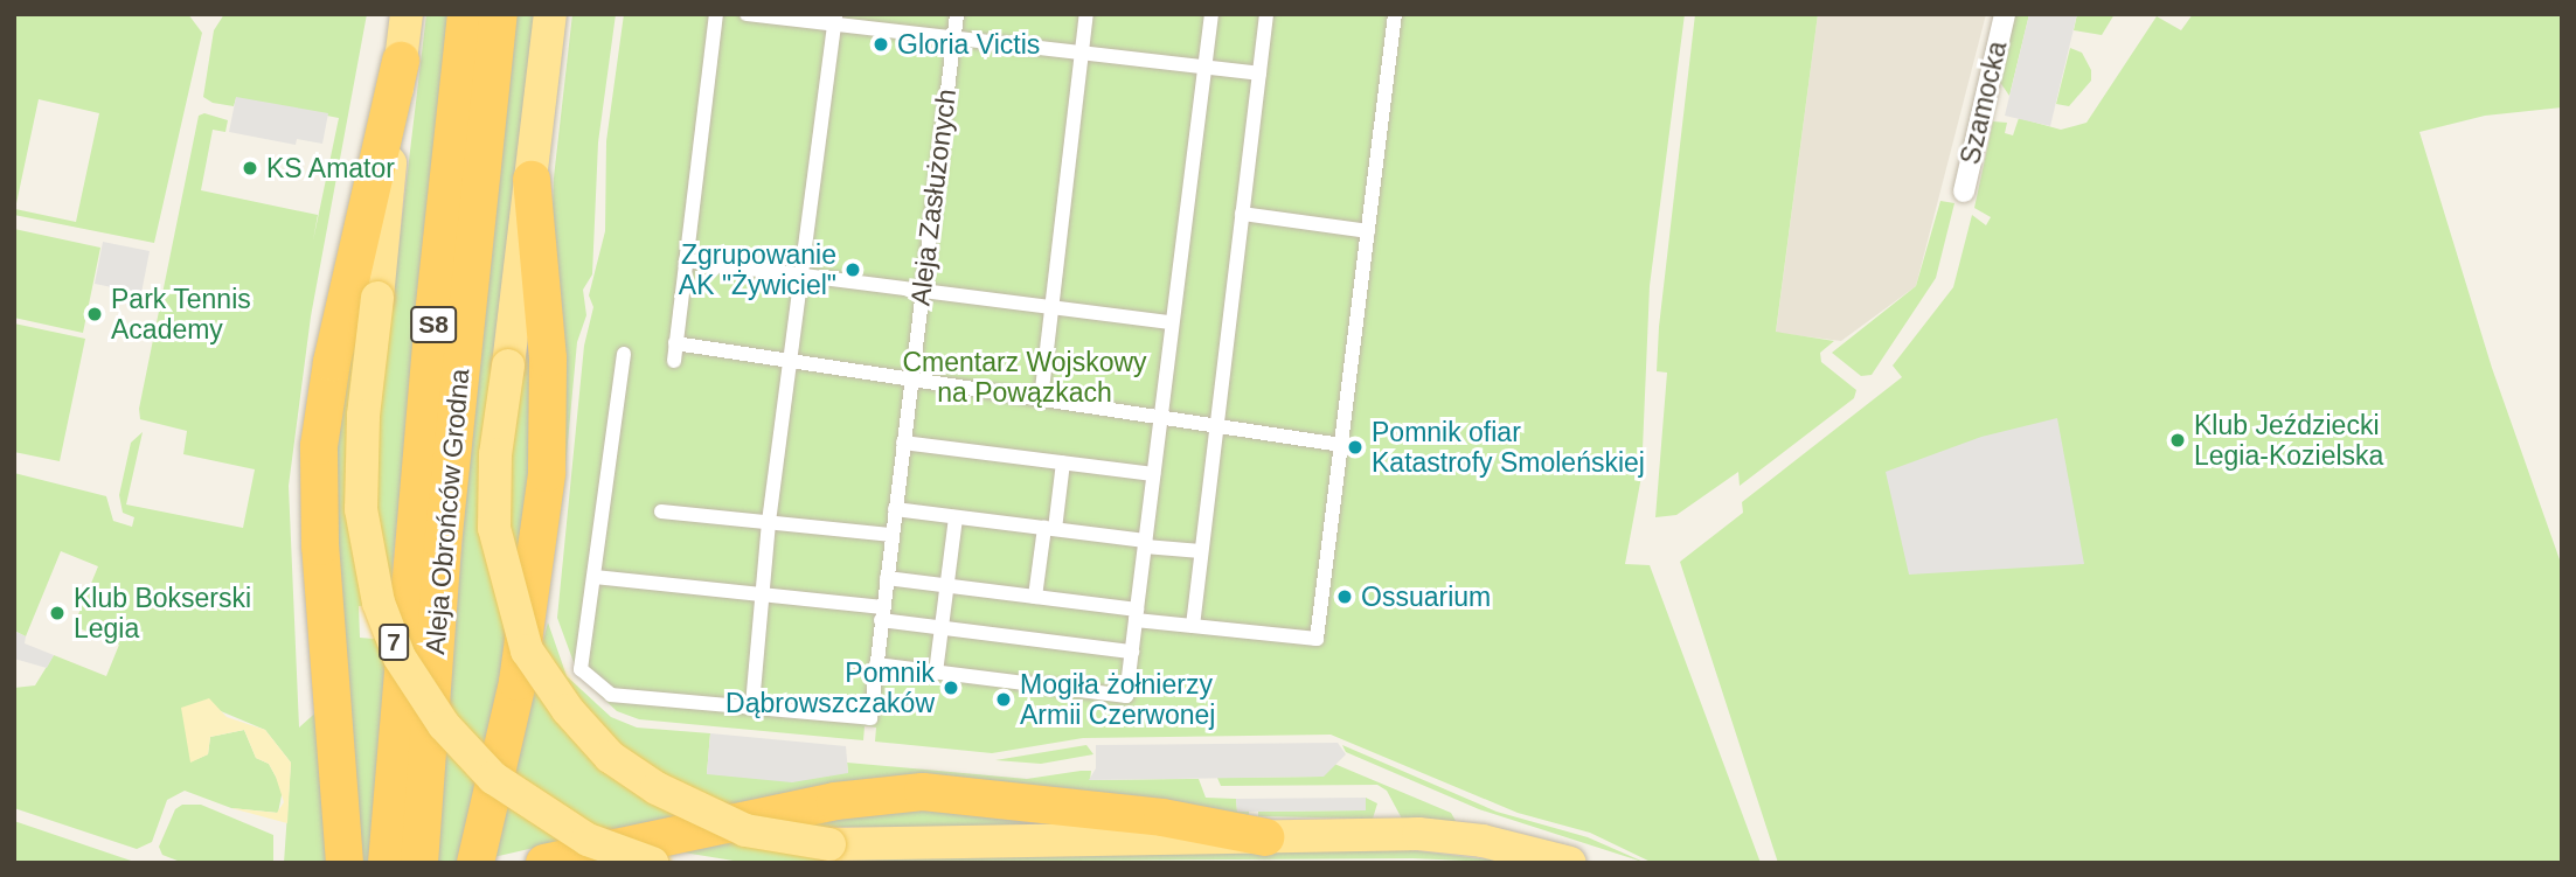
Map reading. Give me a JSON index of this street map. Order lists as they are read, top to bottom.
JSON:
{
  "streets": {
    "highway": ["S8", "Aleja Obrońców Grodna"],
    "main road": ["7"],
    "street": ["Szamocka", "Aleja Zasłużonych"]
  },
  "parks": ["Cmentarz Wojskowy na Powązkach"],
  "places": [
    "Gloria Victis",
    "KS Amator",
    "Zgrupowanie AK \"Żywiciel\"",
    "Park Tennis Academy",
    "Klub Jeździecki Legia-Kozielska",
    "Pomnik ofiar Katastrofy Smoleńskiej",
    "Ossuarium",
    "Klub Bokserski Legia",
    "Pomnik Dąbrowszczaków",
    "Mogiła żołnierzy Armii Czerwonej"
  ]
}
